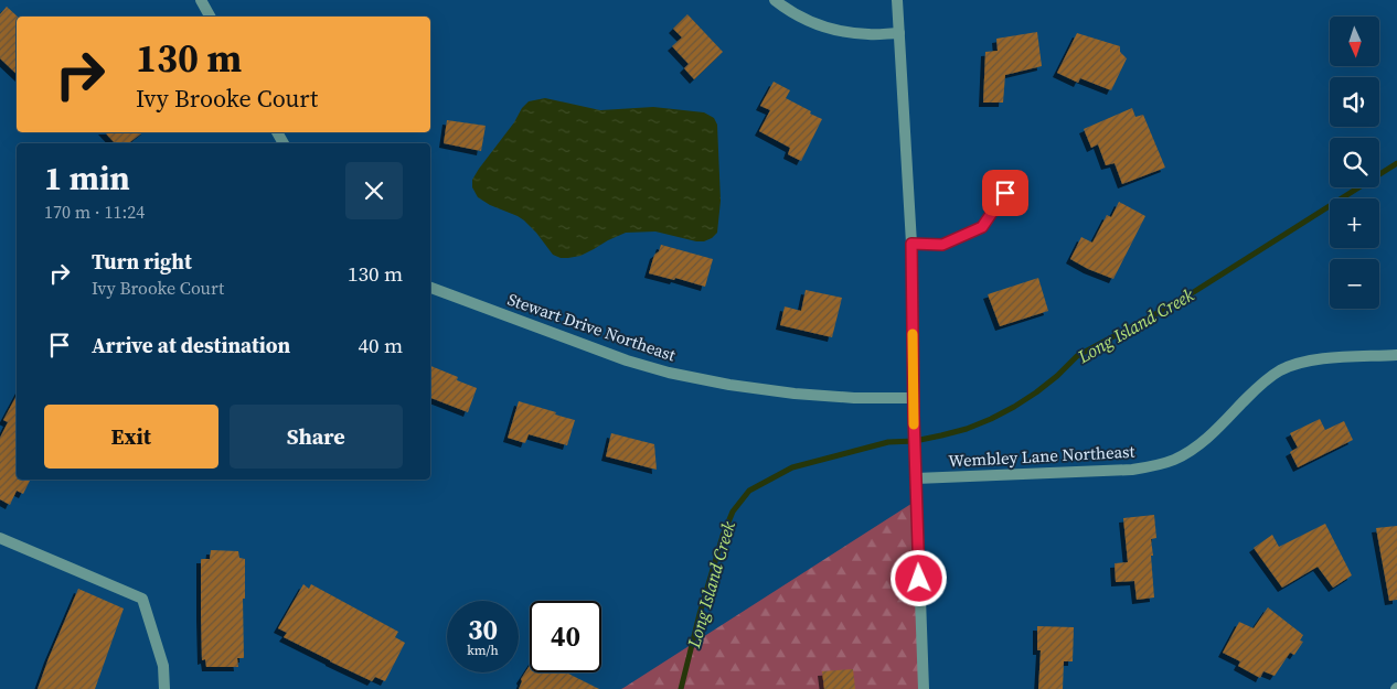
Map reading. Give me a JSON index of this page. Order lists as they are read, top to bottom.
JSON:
{
  "streets": {
    "street": ["Stewart Drive Northeast", "Wembley Lane Northeast"]
  },
  "water": ["Long Island Creek"],
  "north": "bottom",
  "page": {
    "map_buttons": ["+", "−"],
    "turn": ["130 m", "Ivy Brooke Court"],
    "heading": ["1 min", "170 m · 11:24"],
    "list": [
      {
        "name": "Turn right",
        "note": "Ivy Brooke Court",
        "value": "130 m"
      },
      {
        "name": "Arrive at destination",
        "value": "40 m"
      }
    ],
    "buttons": ["Exit", "Share"],
    "speed": "30 km/h",
    "limit": "40"
  }
}
